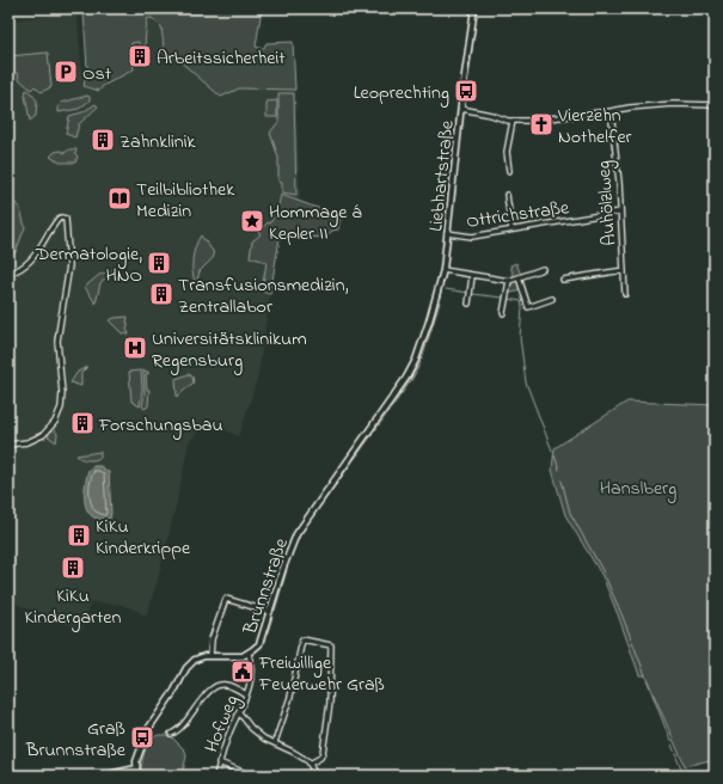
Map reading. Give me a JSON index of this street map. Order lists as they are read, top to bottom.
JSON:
{
  "streets": {
    "street": [
      "Liebhartstraße",
      "Auhölzlweg",
      "Ottrichstraße",
      "Brunnstraße",
      "Hofweg"
    ]
  },
  "crossings": [
    ["Liebhartstraße", "Ottrichstraße"],
    ["Liebhartstraße", "Brunnstraße"],
    ["Auhölzlweg", "Ottrichstraße"],
    ["Brunnstraße", "Hofweg"]
  ],
  "parks": ["Hanslberg"],
  "places": {
    "building": [
      "Arbeitssicherheit",
      "Zahnklinik",
      "Dermatologie, HNO",
      "Transfusionsmedizin, Zentrallabor",
      "Forschungsbau",
      "KiKu Kinderkrippe",
      "KiKu Kindergarten"
    ],
    "parking": ["Ost"],
    "bus stop": ["Leoprechting", "Graß Brunnstraße"],
    "church": ["Vierzehn Nothelfer"],
    "library": ["Teilbibliothek Medizin"],
    "place": ["Hommage á Kepler II"],
    "hospital": ["Universitätsklinikum Regensburg"],
    "public building": ["Freiwillige Feuerwehr Graß"]
  }
}
